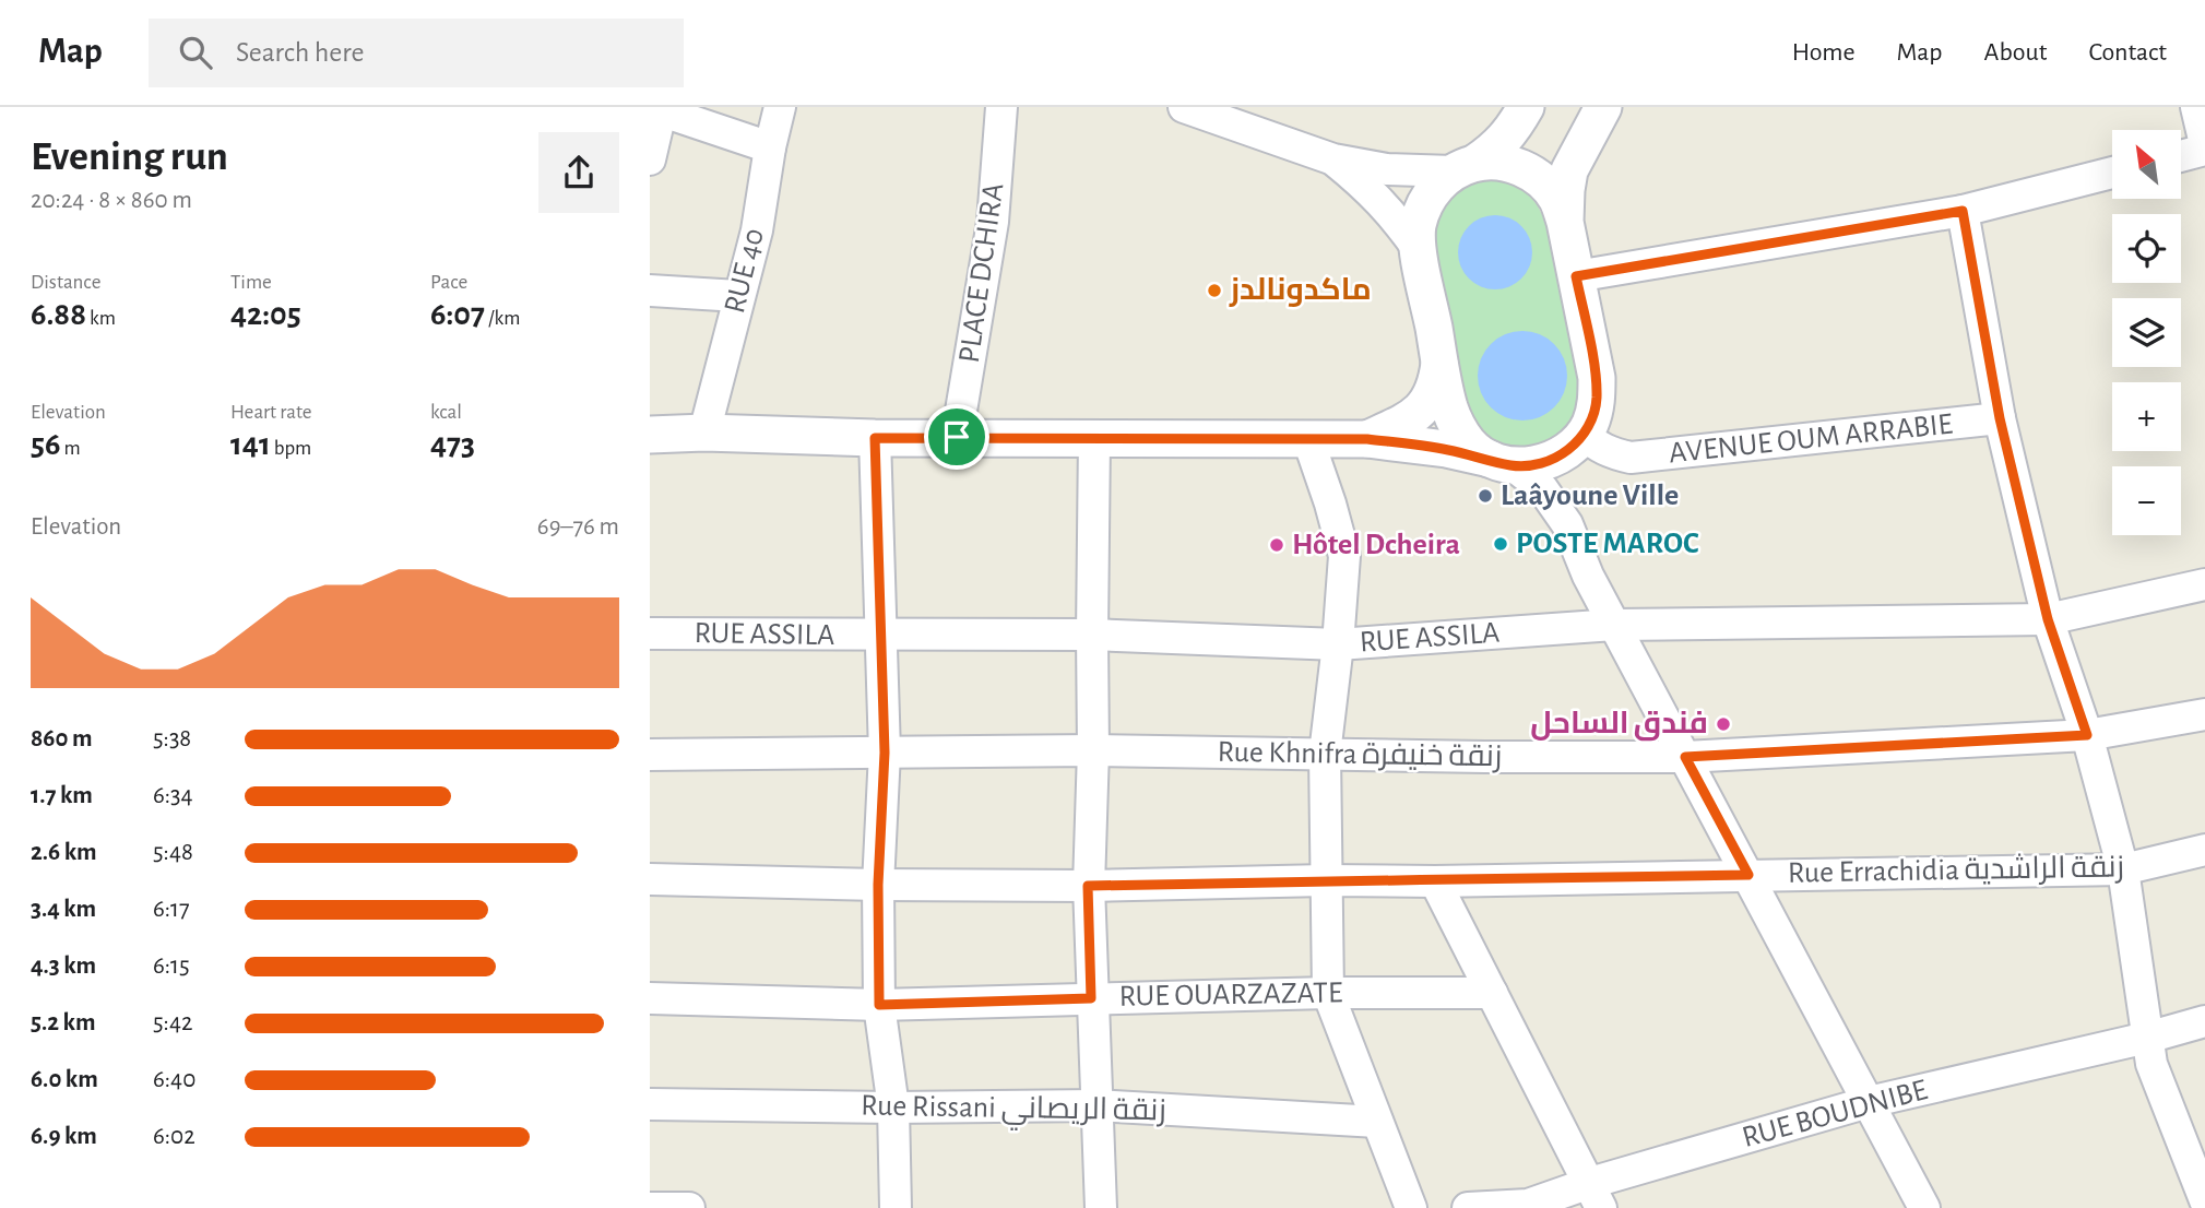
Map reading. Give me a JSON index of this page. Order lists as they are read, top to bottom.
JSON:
{
  "streets": {
    "street": [
      "RUE 40",
      "PLACE DCHIRA",
      "AVENUE OUM ARRABIE",
      "RUE ASSILA",
      "Rue Khnifra زنقة خنيفرة",
      "Rue Errachidia زنقة الراشدية",
      "RUE OUARZAZATE",
      "Rue Rissani زنقة الريصاني",
      "RUE BOUDNIBE"
    ]
  },
  "places": [
    "ماكدونالدز",
    "Laâyoune Ville",
    "POSTE MAROC",
    "Hôtel Dcheira",
    "فندق الساحل"
  ],
  "north": "top left",
  "page": {
    "header": "Map",
    "search": "Search here",
    "nav": [
      "Home",
      "Map",
      "About",
      "Contact"
    ],
    "heading": ["Evening run", "20:24 · 8 × 860 m"],
    "map_buttons": ["+", "−"],
    "stats": [
      ["Distance", "6.88 km"],
      ["Time", "42:05"],
      ["Pace", "6:07 /km"],
      ["Elevation", "56 m"],
      ["Heart rate", "141 bpm"],
      ["kcal", "473"]
    ],
    "chart": ["Elevation", "69–76 m"],
    "list": [
      {
        "name": "860 m",
        "note": "5:38"
      },
      {
        "name": "1.7 km",
        "note": "6:34"
      },
      {
        "name": "2.6 km",
        "note": "5:48"
      },
      {
        "name": "3.4 km",
        "note": "6:17"
      },
      {
        "name": "4.3 km",
        "note": "6:15"
      },
      {
        "name": "5.2 km",
        "note": "5:42"
      },
      {
        "name": "6.0 km",
        "note": "6:40"
      },
      {
        "name": "6.9 km",
        "note": "6:02"
      }
    ]
  }
}
